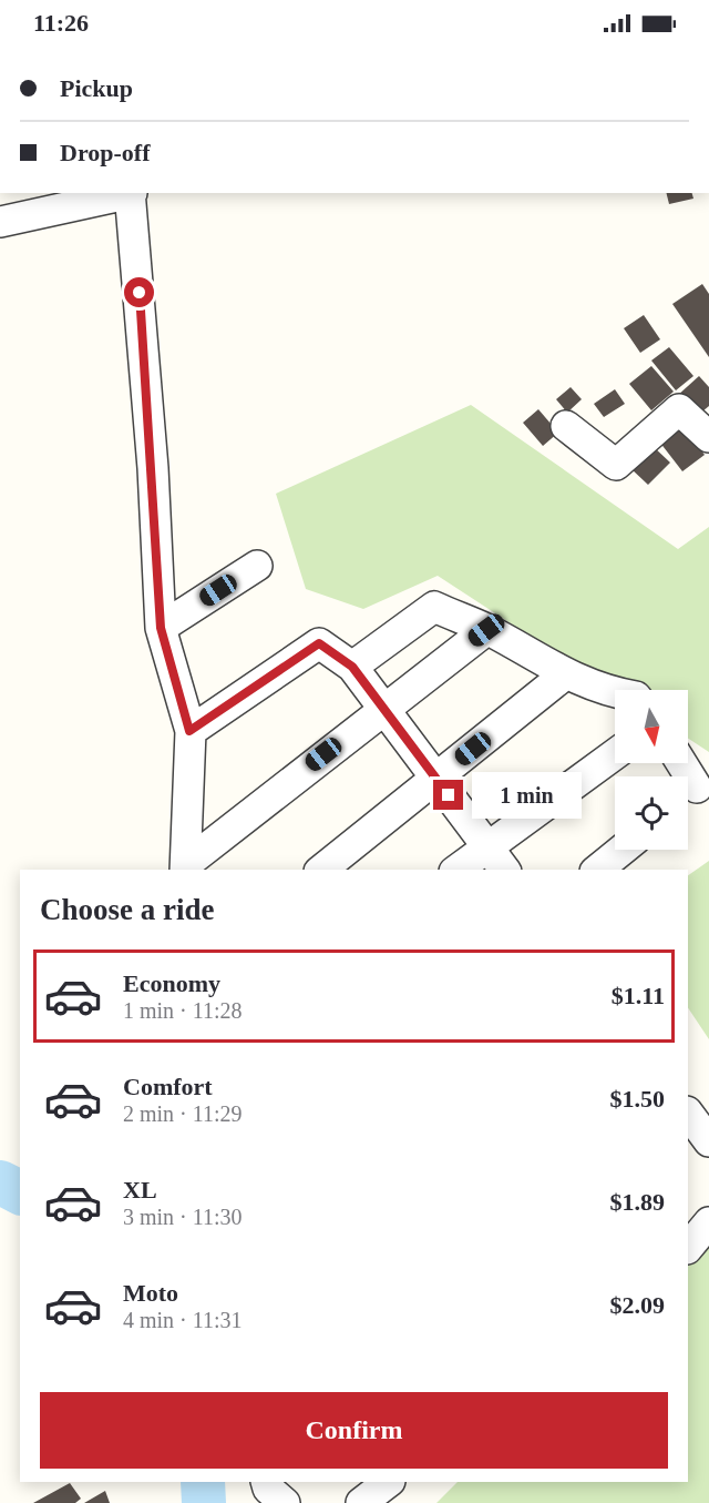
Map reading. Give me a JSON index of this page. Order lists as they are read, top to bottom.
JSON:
{
  "north": "bottom",
  "page": {
    "status": "11:26",
    "banner": ["Pickup", "Drop-off"],
    "bubble": "1 min",
    "heading": "Choose a ride",
    "list": [
      {
        "name": "Economy",
        "note": "1 min · 11:28",
        "value": "$1.11"
      },
      {
        "name": "Comfort",
        "note": "2 min · 11:29",
        "value": "$1.50"
      },
      {
        "name": "XL",
        "note": "3 min · 11:30",
        "value": "$1.89"
      },
      {
        "name": "Moto",
        "note": "4 min · 11:31",
        "value": "$2.09"
      }
    ],
    "buttons": "Confirm"
  }
}
